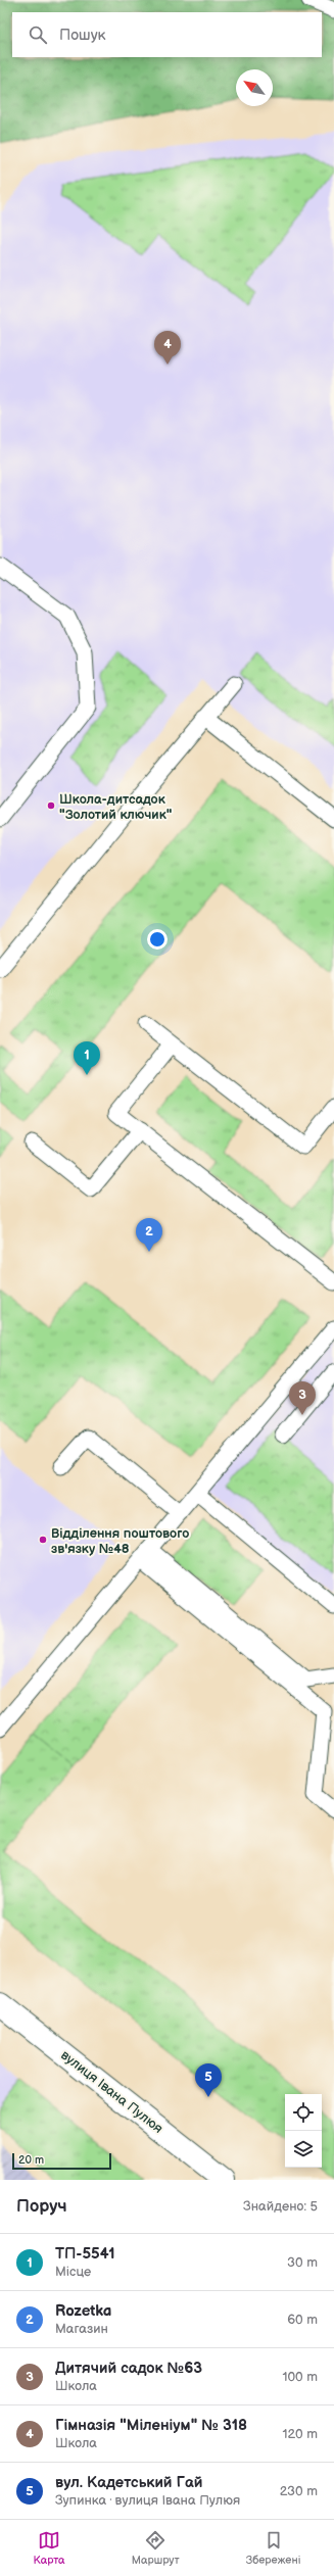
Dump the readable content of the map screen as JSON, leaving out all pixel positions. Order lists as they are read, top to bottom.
{
  "streets": {
    "street": ["вулиця Івана Пулюя"]
  },
  "places": ["Школа-дитсадок \"Золотий ключик\"", "Відділення поштового зв'язку №48"],
  "scale_bar": "20 m",
  "north": "top left",
  "page": {
    "search": "Пошук",
    "pins": [
      "4",
      "1",
      "2",
      "3",
      "5"
    ],
    "scale": "20 m",
    "heading": ["Поруч", "Знайдено: 5"],
    "list": [
      {
        "mark": "1",
        "name": "ТП-5541",
        "note": "Місце",
        "value": "30 m"
      },
      {
        "mark": "2",
        "name": "Rozetka",
        "note": "Магазин",
        "value": "60 m"
      },
      {
        "mark": "3",
        "name": "Дитячий садок №63",
        "note": "Школа",
        "value": "100 m"
      },
      {
        "mark": "4",
        "name": "Гімназія \"Міленіум\" № 318",
        "note": "Школа",
        "value": "120 m"
      },
      {
        "mark": "5",
        "name": "вул. Кадетський Гай",
        "note": "Зупинка · вулиця Івана Пулюя",
        "value": "230 m"
      }
    ],
    "nav": ["Карта", "Маршрут", "Збережені"]
  }
}
